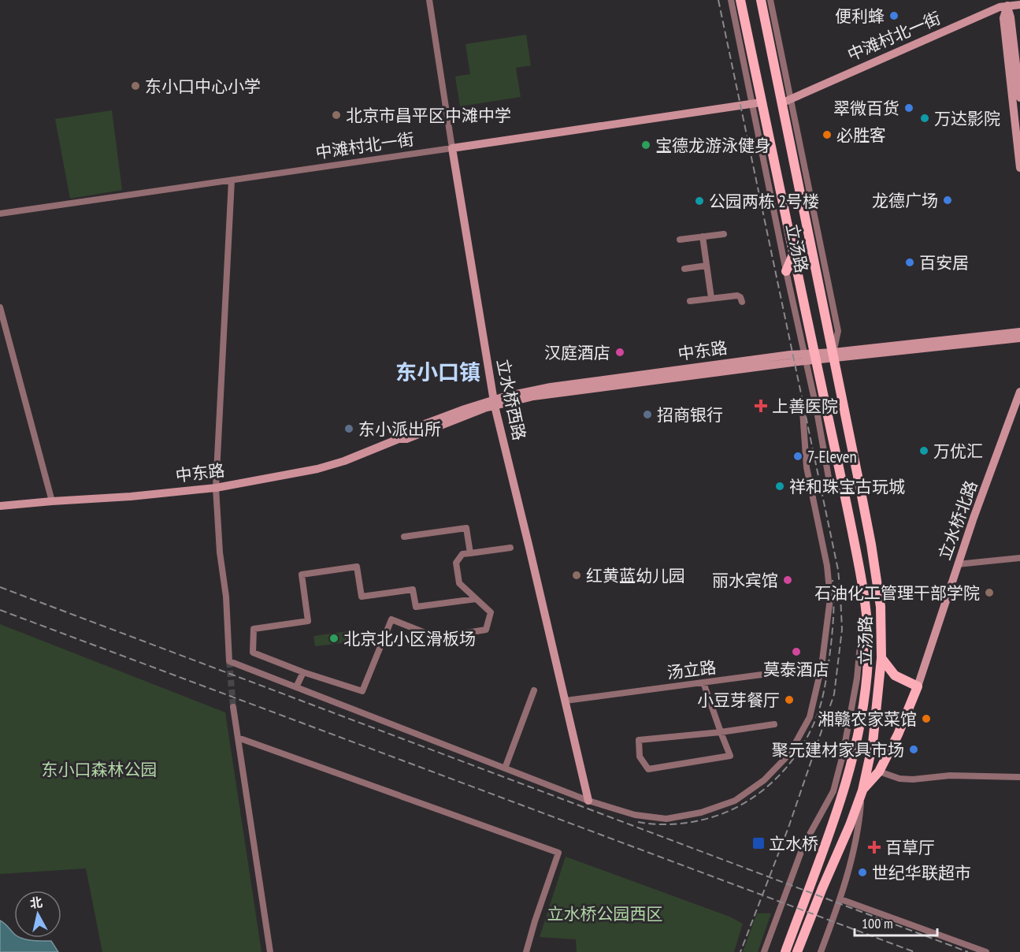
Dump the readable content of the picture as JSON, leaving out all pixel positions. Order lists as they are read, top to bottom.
{
  "streets": {
    "main road": ["立汤路"],
    "street": [
      "中滩村北一街",
      "中东路",
      "立水桥西路",
      "立水桥北路",
      "汤立路"
    ]
  },
  "crossings": [
    ["中滩村北一街", "立汤路"],
    ["中滩村北一街", "立水桥西路"],
    ["立汤路", "中东路"],
    ["中东路", "立水桥西路"],
    ["立水桥西路", "汤立路"]
  ],
  "districts": ["东小口镇"],
  "parks": ["东小口森林公园", "立水桥公园西区"],
  "places": {
    "other": [
      "便利蜂",
      "东小口中心小学",
      "翠微百货",
      "北京市昌平区中滩中学",
      "万达影院",
      "必胜客",
      "宝德龙游泳健身",
      "龙德广场",
      "公园两栋 2号楼",
      "百安居",
      "汉庭酒店",
      "招商银行",
      "东小派出所",
      "万优汇",
      "7-Eleven",
      "祥和珠宝古玩城",
      "红黄蓝幼儿园",
      "丽水宾馆",
      "石油化工管理干部学院",
      "北京北小区滑板场",
      "莫泰酒店",
      "小豆芽餐厅",
      "湘赣农家菜馆",
      "聚元建材家具市场",
      "世纪华联超市"
    ],
    "health": ["上善医院", "百草厅"],
    "transit": ["立水桥"]
  },
  "scale_bar": "100 m",
  "north": "top"
}
